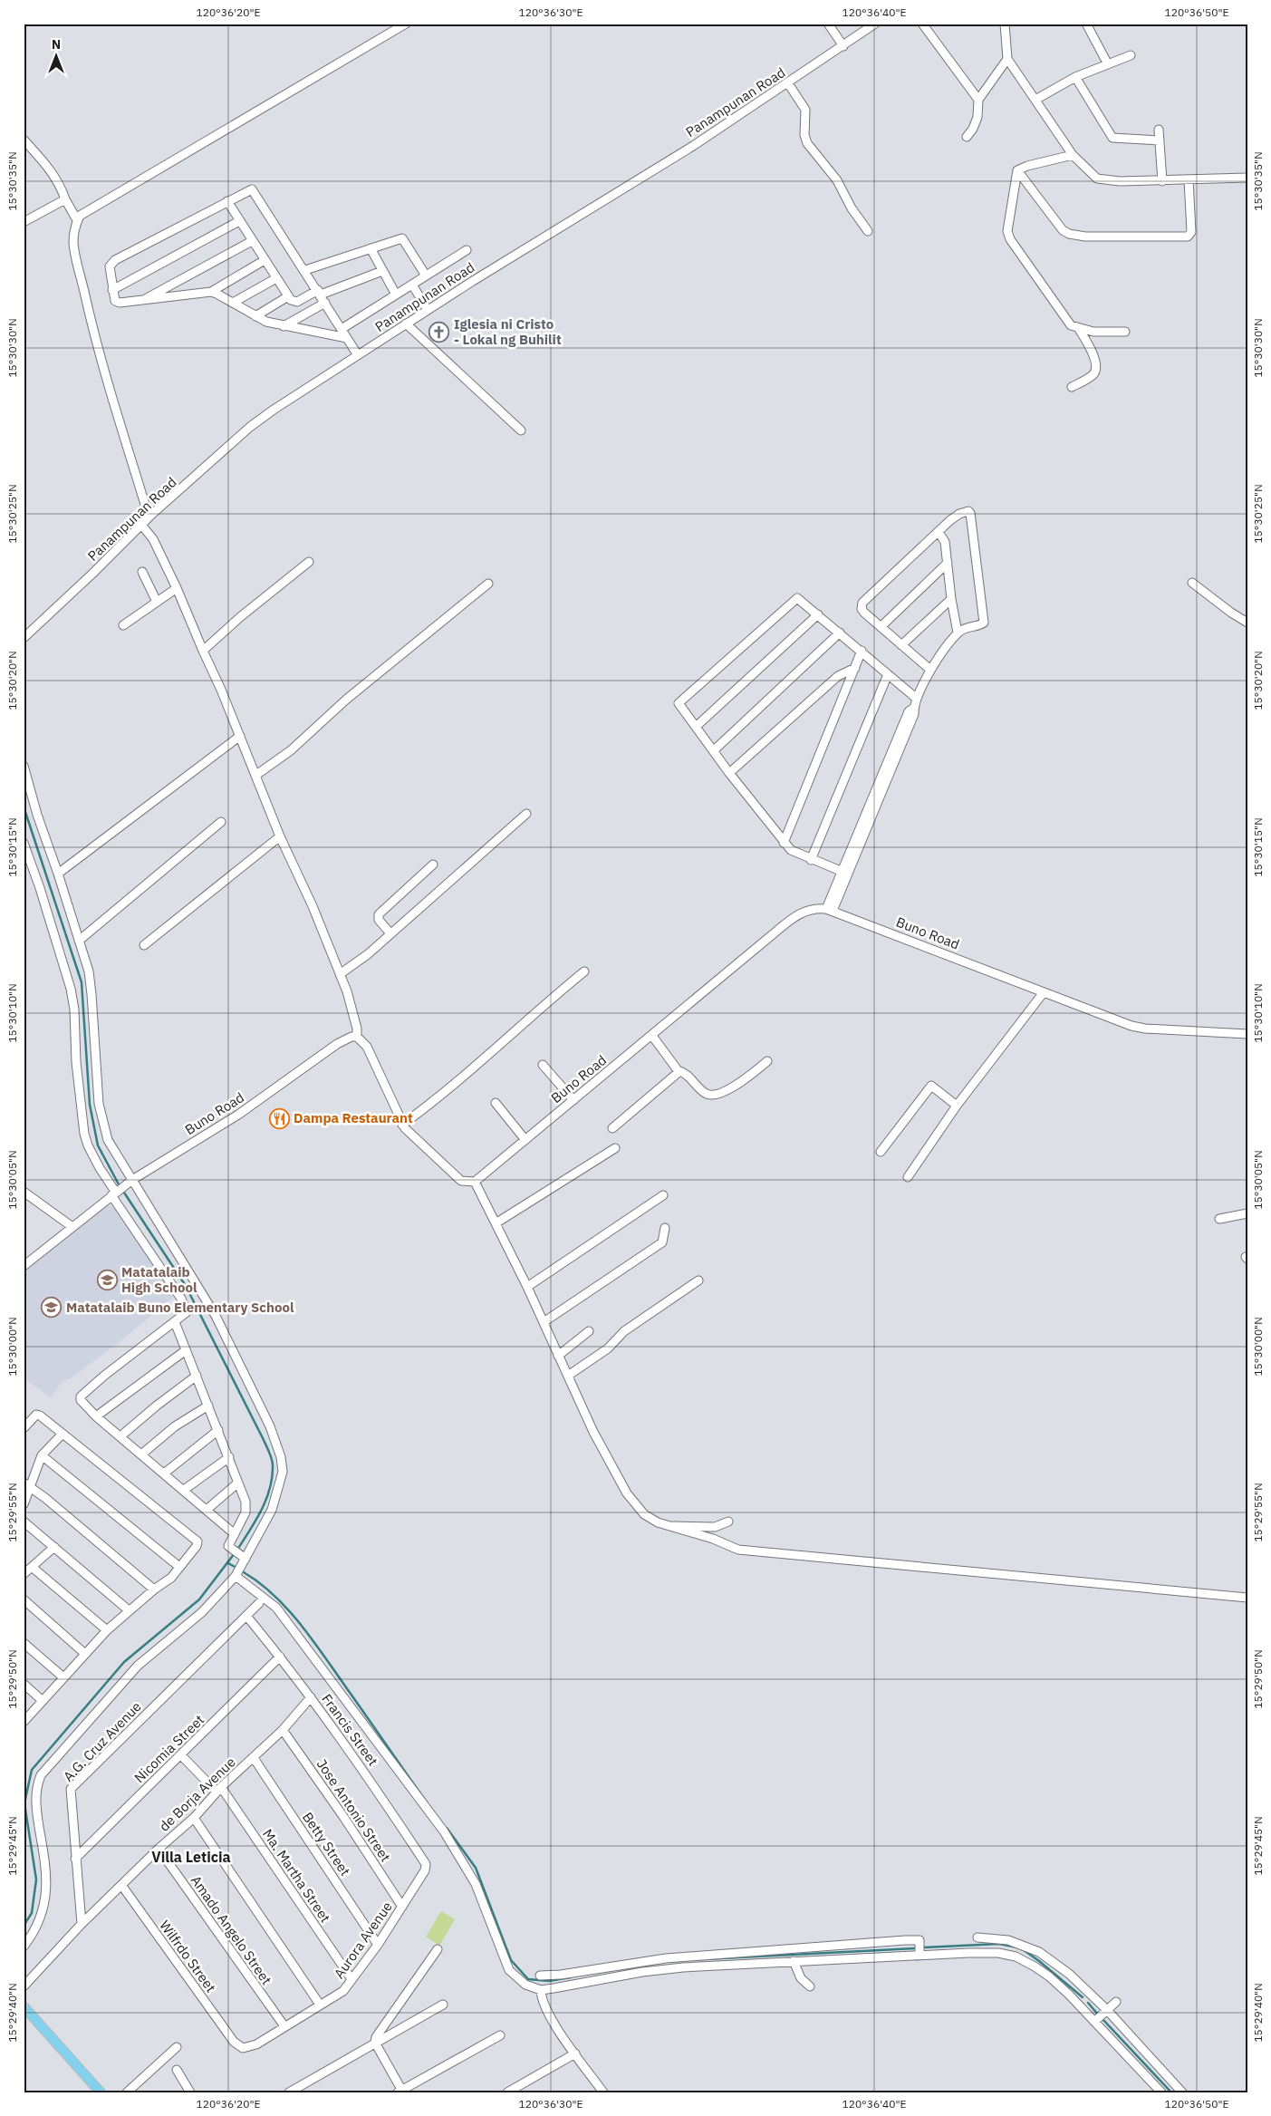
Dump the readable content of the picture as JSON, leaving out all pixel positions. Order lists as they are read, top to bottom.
{
  "streets": {
    "street": [
      "Panampunan Road",
      "Buno Road",
      "Francis Street",
      "A.G. Cruz Avenue",
      "Nicomia Street",
      "de Borja Avenue",
      "Jose Antonio Street",
      "Betty Street",
      "Ma. Martha Street",
      "Amado Angelo Street",
      "Aurora Avenue",
      "Wilfrdo Street"
    ]
  },
  "crossings": [
    ["Francis Street", "A.G. Cruz Avenue"],
    ["Francis Street", "Nicomia Street"],
    ["Francis Street", "de Borja Avenue"],
    ["Francis Street", "Aurora Avenue"],
    ["A.G. Cruz Avenue", "Nicomia Street"],
    ["A.G. Cruz Avenue", "de Borja Avenue"],
    ["Nicomia Street", "Ma. Martha Street"],
    ["de Borja Avenue", "Jose Antonio Street"],
    ["de Borja Avenue", "Betty Street"],
    ["de Borja Avenue", "Ma. Martha Street"],
    ["de Borja Avenue", "Amado Angelo Street"],
    ["de Borja Avenue", "Wilfrdo Street"],
    ["Jose Antonio Street", "Aurora Avenue"],
    ["Betty Street", "Aurora Avenue"],
    ["Ma. Martha Street", "Aurora Avenue"],
    ["Amado Angelo Street", "Aurora Avenue"],
    ["Aurora Avenue", "Wilfrdo Street"]
  ],
  "districts": ["Villa Leticia"],
  "places": {
    "church": ["Iglesia ni Cristo - Lokal ng Buhilit"],
    "restaurant": ["Dampa Restaurant"],
    "school or university": ["Matatalaib High School", "Matatalaib Buno Elementary School"]
  },
  "north": "top",
  "coordinates": [
    "120°36'20\"E",
    "120°36'30\"E",
    "120°36'40\"E",
    "120°36'50\"E",
    "15°30'35\"N",
    "15°30'30\"N",
    "15°30'25\"N",
    "15°30'20\"N",
    "15°30'15\"N",
    "15°30'10\"N",
    "15°30'05\"N",
    "15°30'00\"N",
    "15°29'55\"N",
    "15°29'50\"N",
    "15°29'45\"N",
    "15°29'40\"N"
  ]
}
